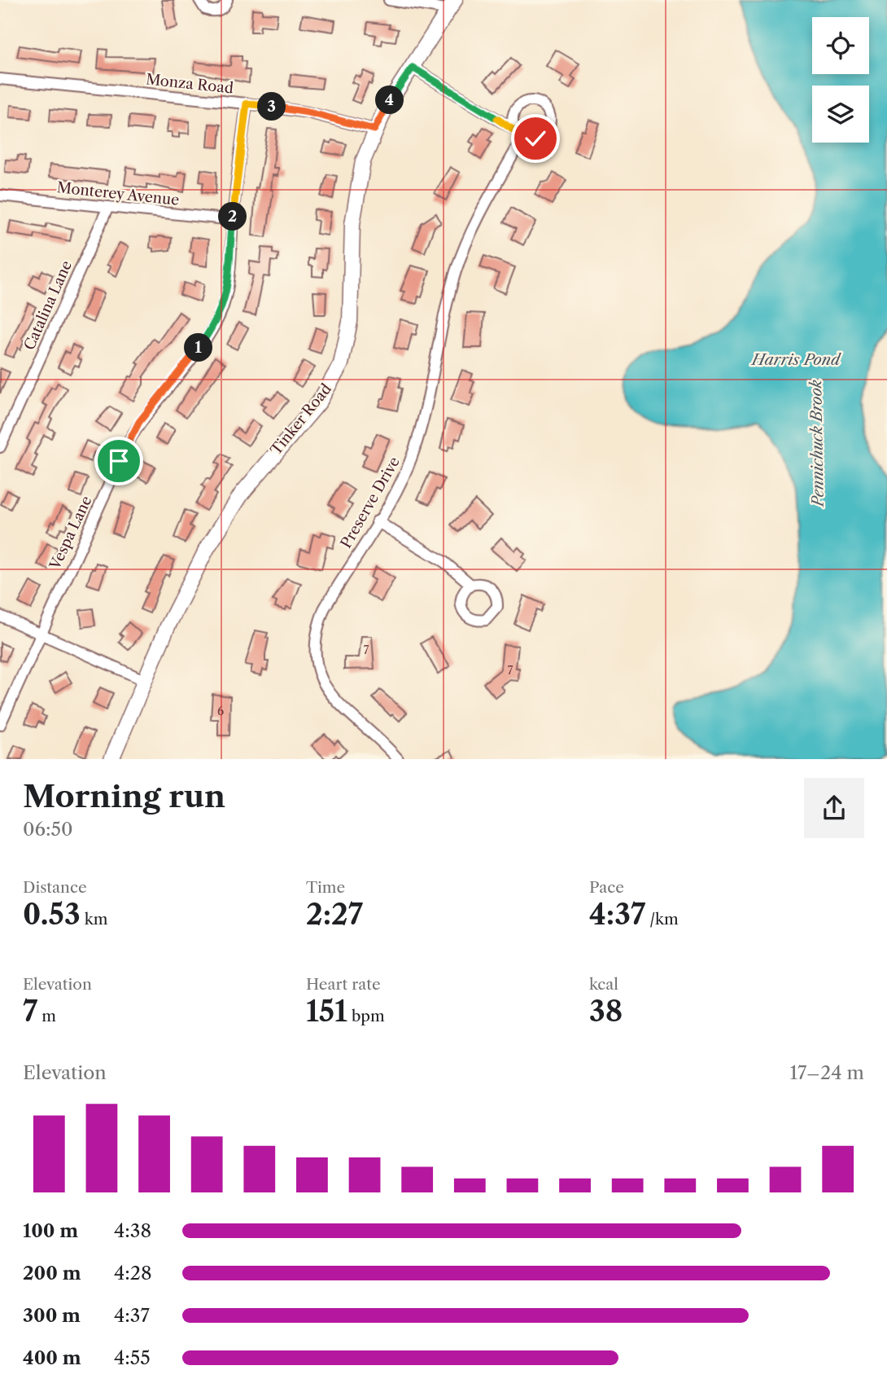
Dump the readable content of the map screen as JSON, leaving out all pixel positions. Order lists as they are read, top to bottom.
{
  "streets": {
    "street": [
      "Monza Road",
      "Monterey Avenue",
      "Catalina Lane",
      "Tinker Road",
      "Preserve Drive",
      "Vespa Lane"
    ]
  },
  "crossings": [
    ["Monza Road", "Tinker Road"],
    ["Monza Road", "Vespa Lane"],
    ["Monterey Avenue", "Catalina Lane"],
    ["Monterey Avenue", "Vespa Lane"]
  ],
  "water": ["Harris Pond", "Pennichuck Brook"],
  "house_numbers": ["7", "7", "6"],
  "page": {
    "pins": [
      "4",
      "3",
      "2",
      "1"
    ],
    "heading": ["Morning run", "06:50"],
    "stats": [
      ["Distance", "0.53 km"],
      ["Time", "2:27"],
      ["Pace", "4:37 /km"],
      ["Elevation", "7 m"],
      ["Heart rate", "151 bpm"],
      ["kcal", "38"]
    ],
    "chart": ["Elevation", "17–24 m"],
    "list": [
      {
        "name": "100 m",
        "note": "4:38"
      },
      {
        "name": "200 m",
        "note": "4:28"
      },
      {
        "name": "300 m",
        "note": "4:37"
      },
      {
        "name": "400 m",
        "note": "4:55"
      }
    ]
  }
}
